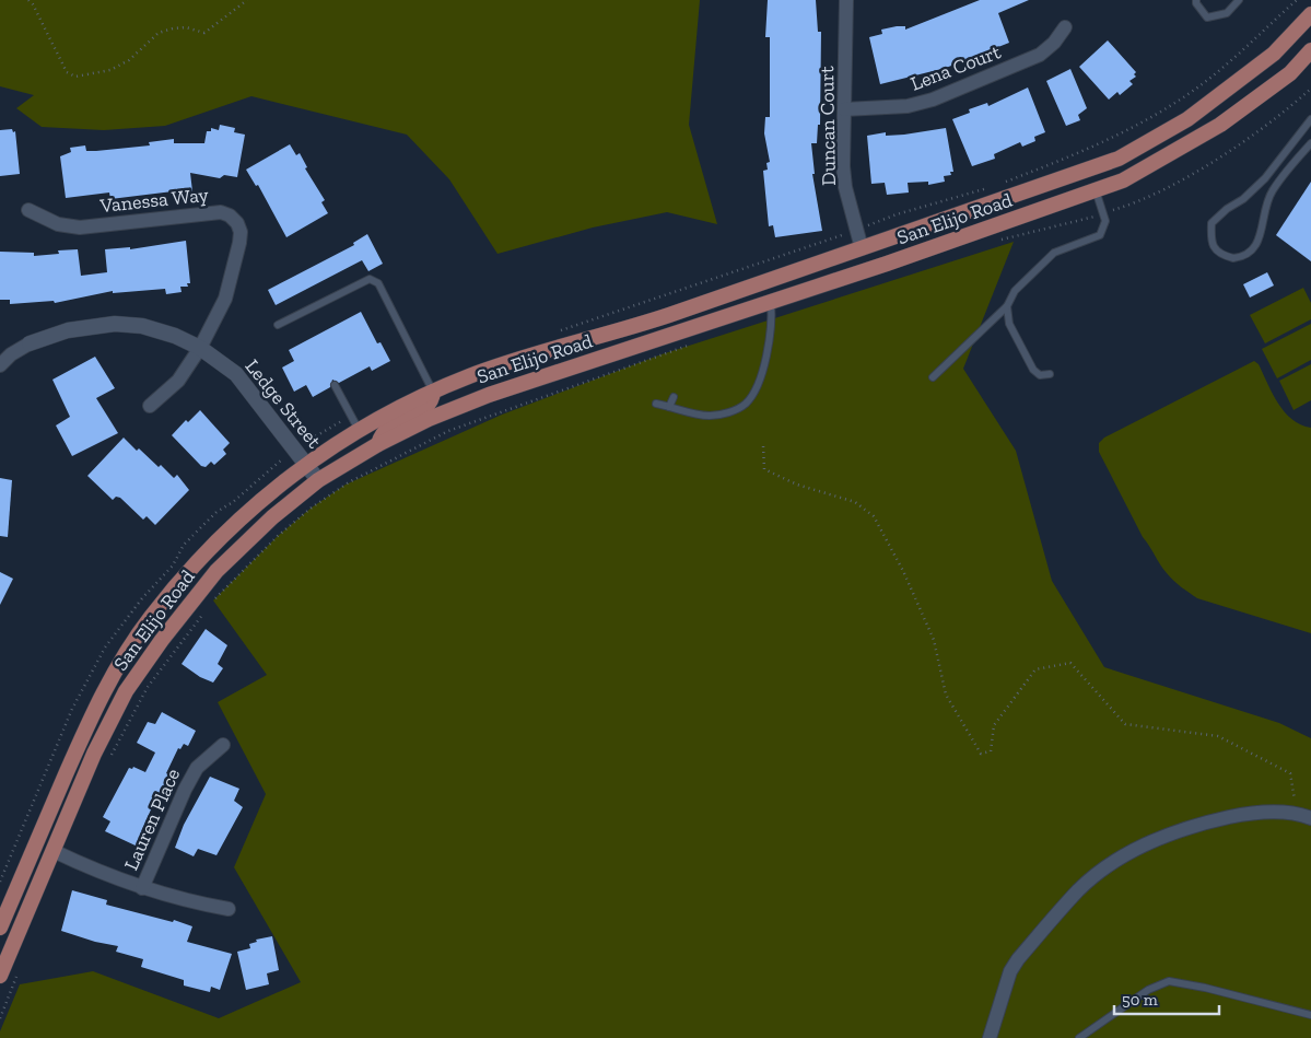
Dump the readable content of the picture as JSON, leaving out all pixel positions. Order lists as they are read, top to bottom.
{
  "streets": {
    "main road": ["San Elijo Road"],
    "street": [
      "Lena Court",
      "Duncan Court",
      "Vanessa Way",
      "Ledge Street",
      "Lauren Place"
    ]
  },
  "crossings": [
    ["Lena Court", "Duncan Court"],
    ["Duncan Court", "San Elijo Road"],
    ["Vanessa Way", "Ledge Street"],
    ["San Elijo Road", "Ledge Street"],
    ["San Elijo Road", "Lauren Place"]
  ],
  "scale_bar": "50 m"
}
